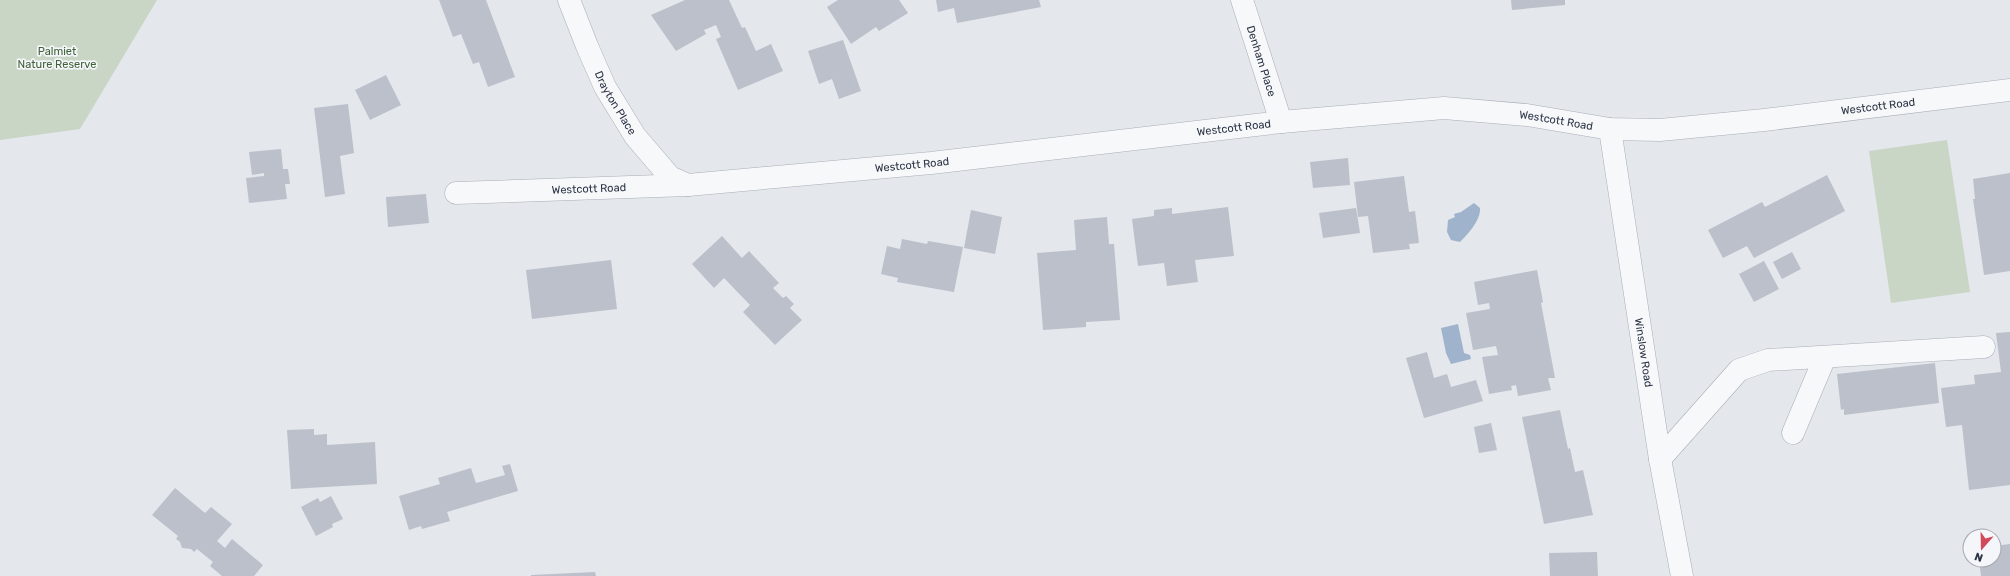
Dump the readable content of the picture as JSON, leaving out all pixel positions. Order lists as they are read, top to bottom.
{
  "streets": {
    "street": [
      "Denham Place",
      "Drayton Place",
      "Westcott Road",
      "Winslow Road"
    ]
  },
  "crossings": [
    ["Denham Place", "Westcott Road"],
    ["Drayton Place", "Westcott Road"],
    ["Westcott Road", "Winslow Road"]
  ],
  "parks": ["Palmiet Nature Reserve"],
  "north": "bottom"
}
